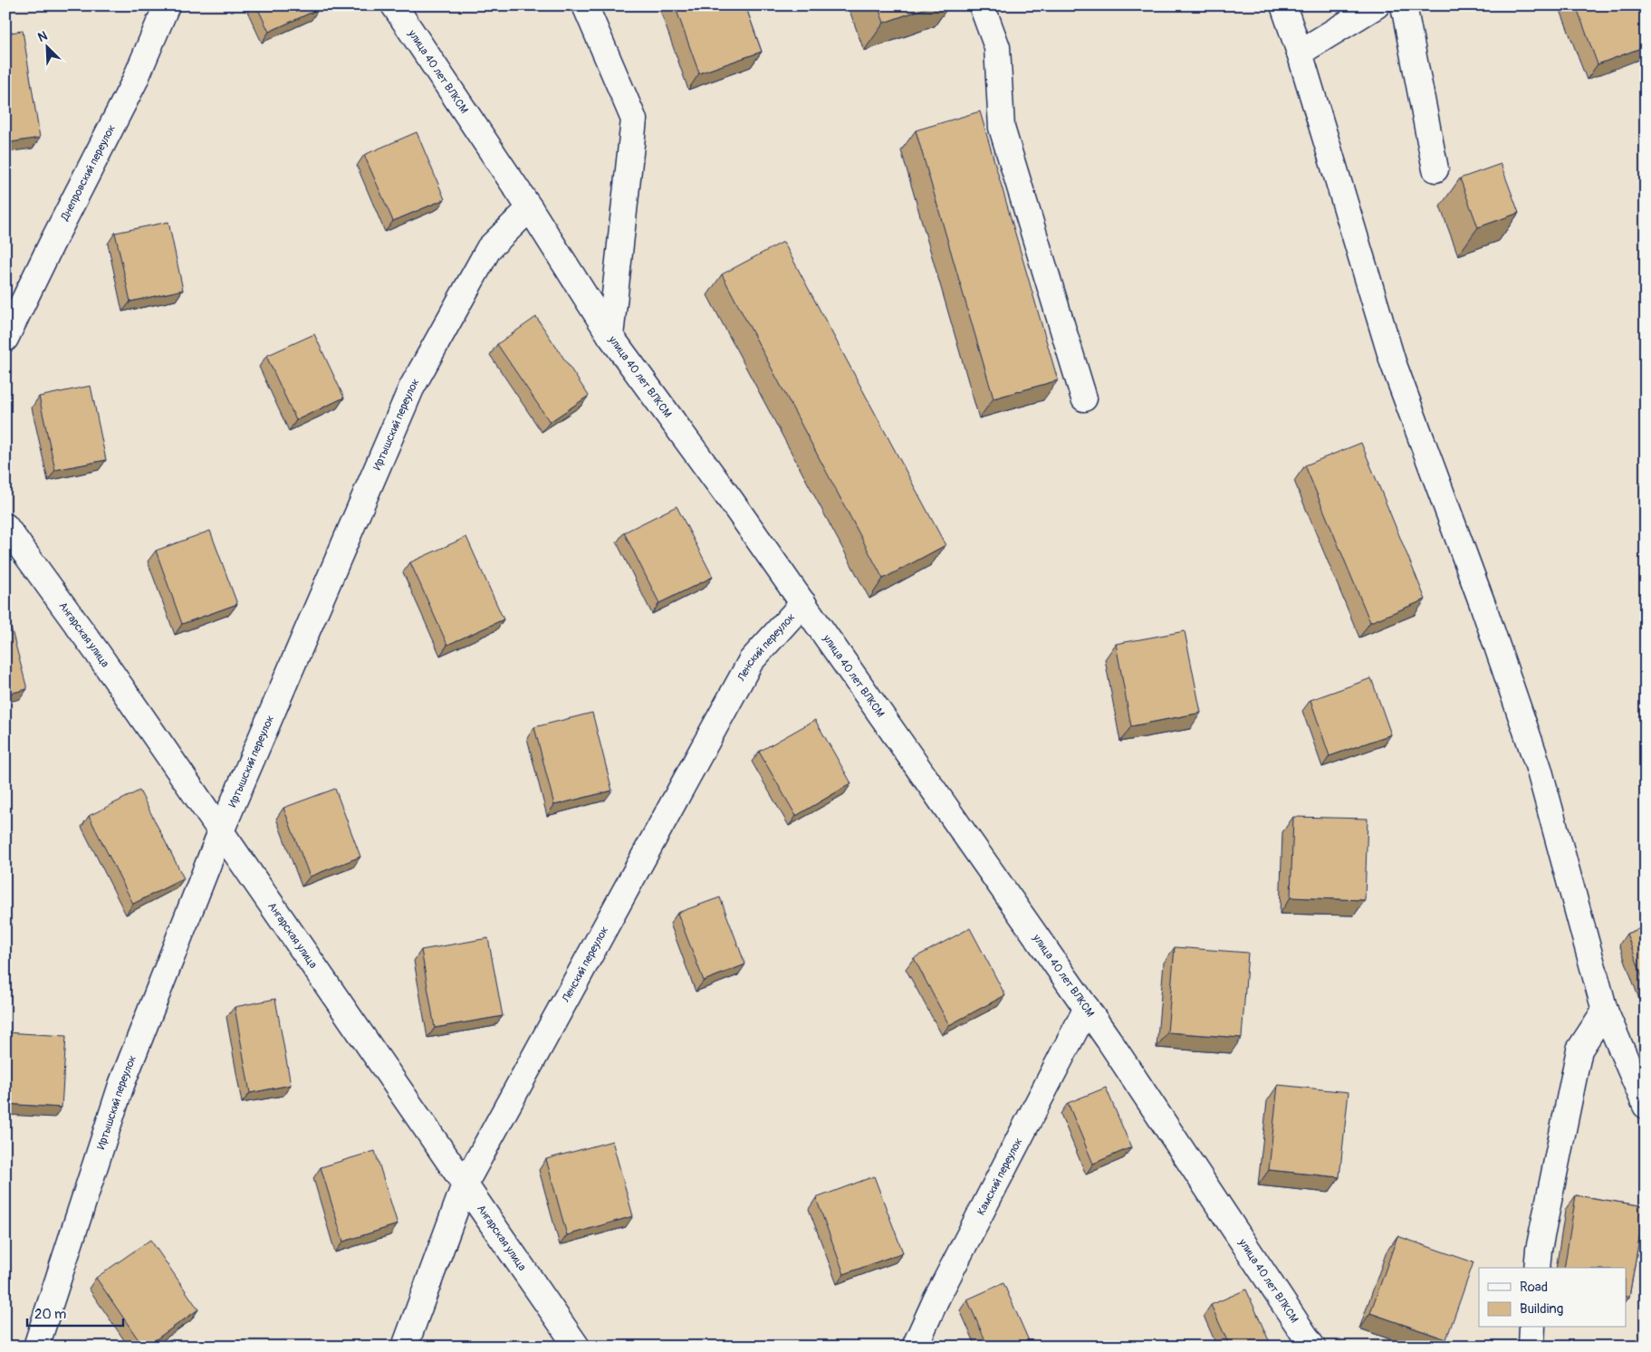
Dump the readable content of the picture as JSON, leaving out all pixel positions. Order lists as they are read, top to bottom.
{
  "streets": {
    "street": [
      "улица 40 лет ВЛКСМ",
      "Днепровский переулок",
      "Иртышский переулок",
      "Ангарская улица",
      "Ленский переулок",
      "Камский переулок"
    ]
  },
  "crossings": [
    ["улица 40 лет ВЛКСМ", "Иртышский переулок"],
    ["улица 40 лет ВЛКСМ", "Ленский переулок"],
    ["улица 40 лет ВЛКСМ", "Камский переулок"],
    ["Иртышский переулок", "Ангарская улица"],
    ["Ангарская улица", "Ленский переулок"]
  ],
  "legend": ["Road", "Building"],
  "scale_bar": "20 m",
  "north": "top left"
}
